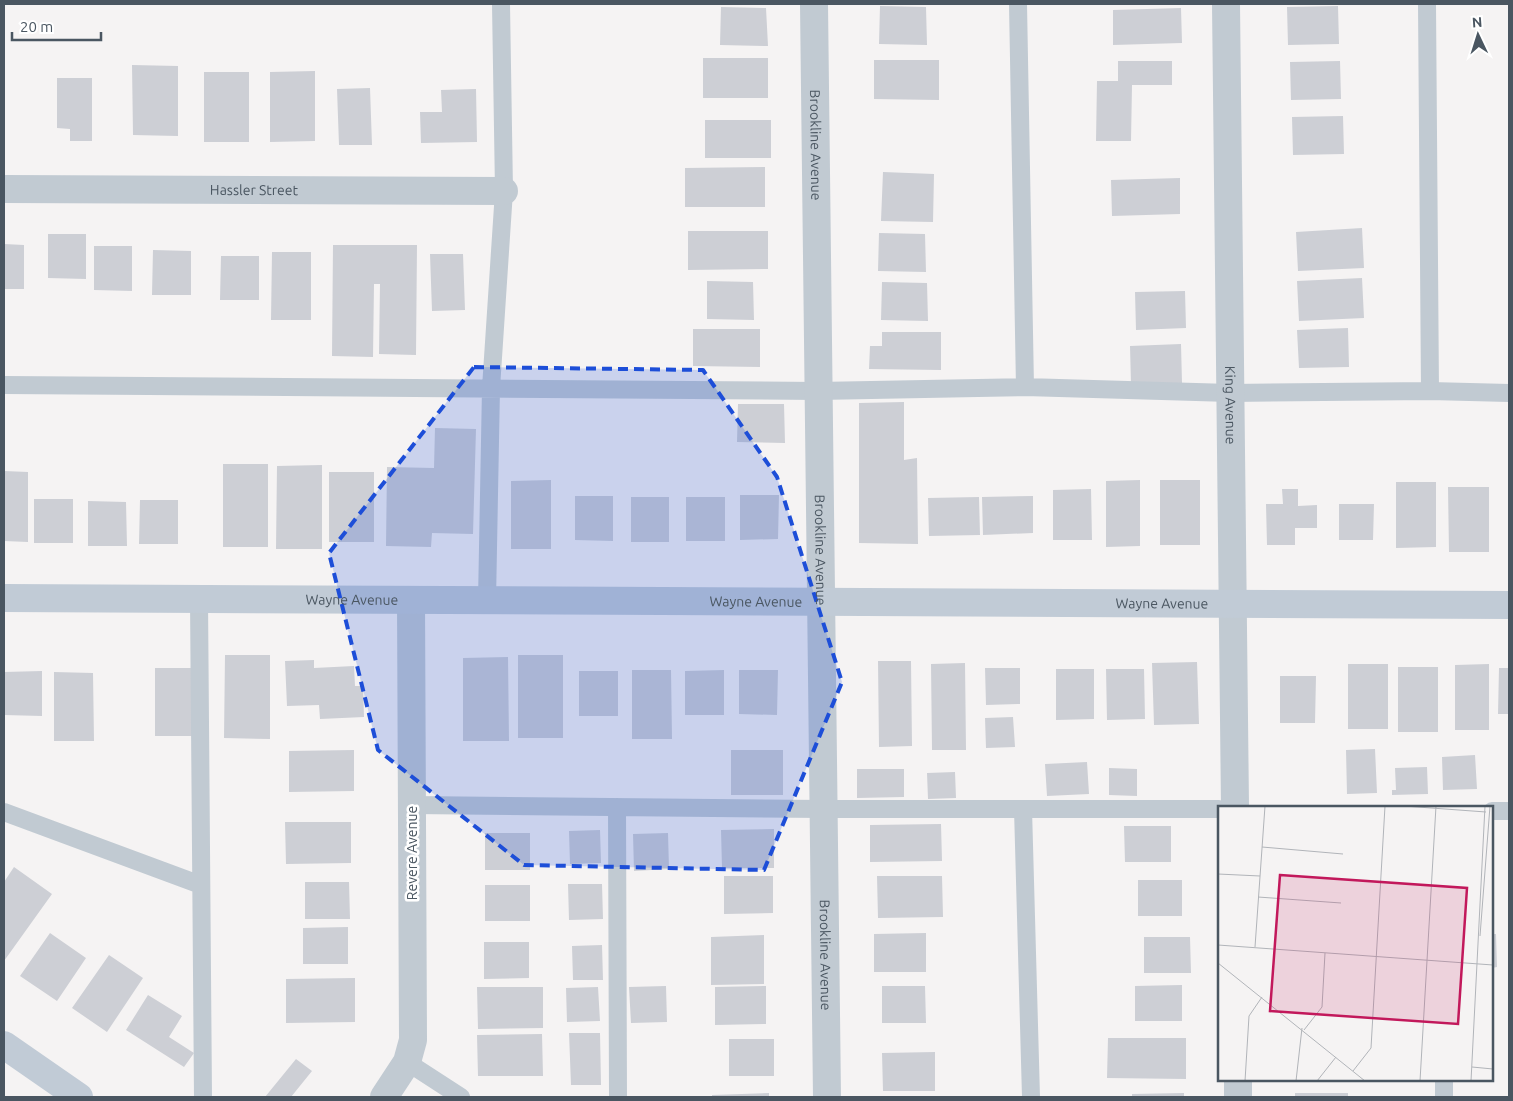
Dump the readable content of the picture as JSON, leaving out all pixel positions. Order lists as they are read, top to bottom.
{
  "streets": {
    "main road": ["Wayne Avenue"],
    "street": [
      "Brookline Avenue",
      "Hassler Street",
      "King Avenue",
      "Revere Avenue"
    ]
  },
  "crossings": [
    ["Brookline Avenue", "Wayne Avenue"],
    ["King Avenue", "Wayne Avenue"],
    ["Wayne Avenue", "Revere Avenue"]
  ],
  "scale_bar": "20 m",
  "north": "top"
}
